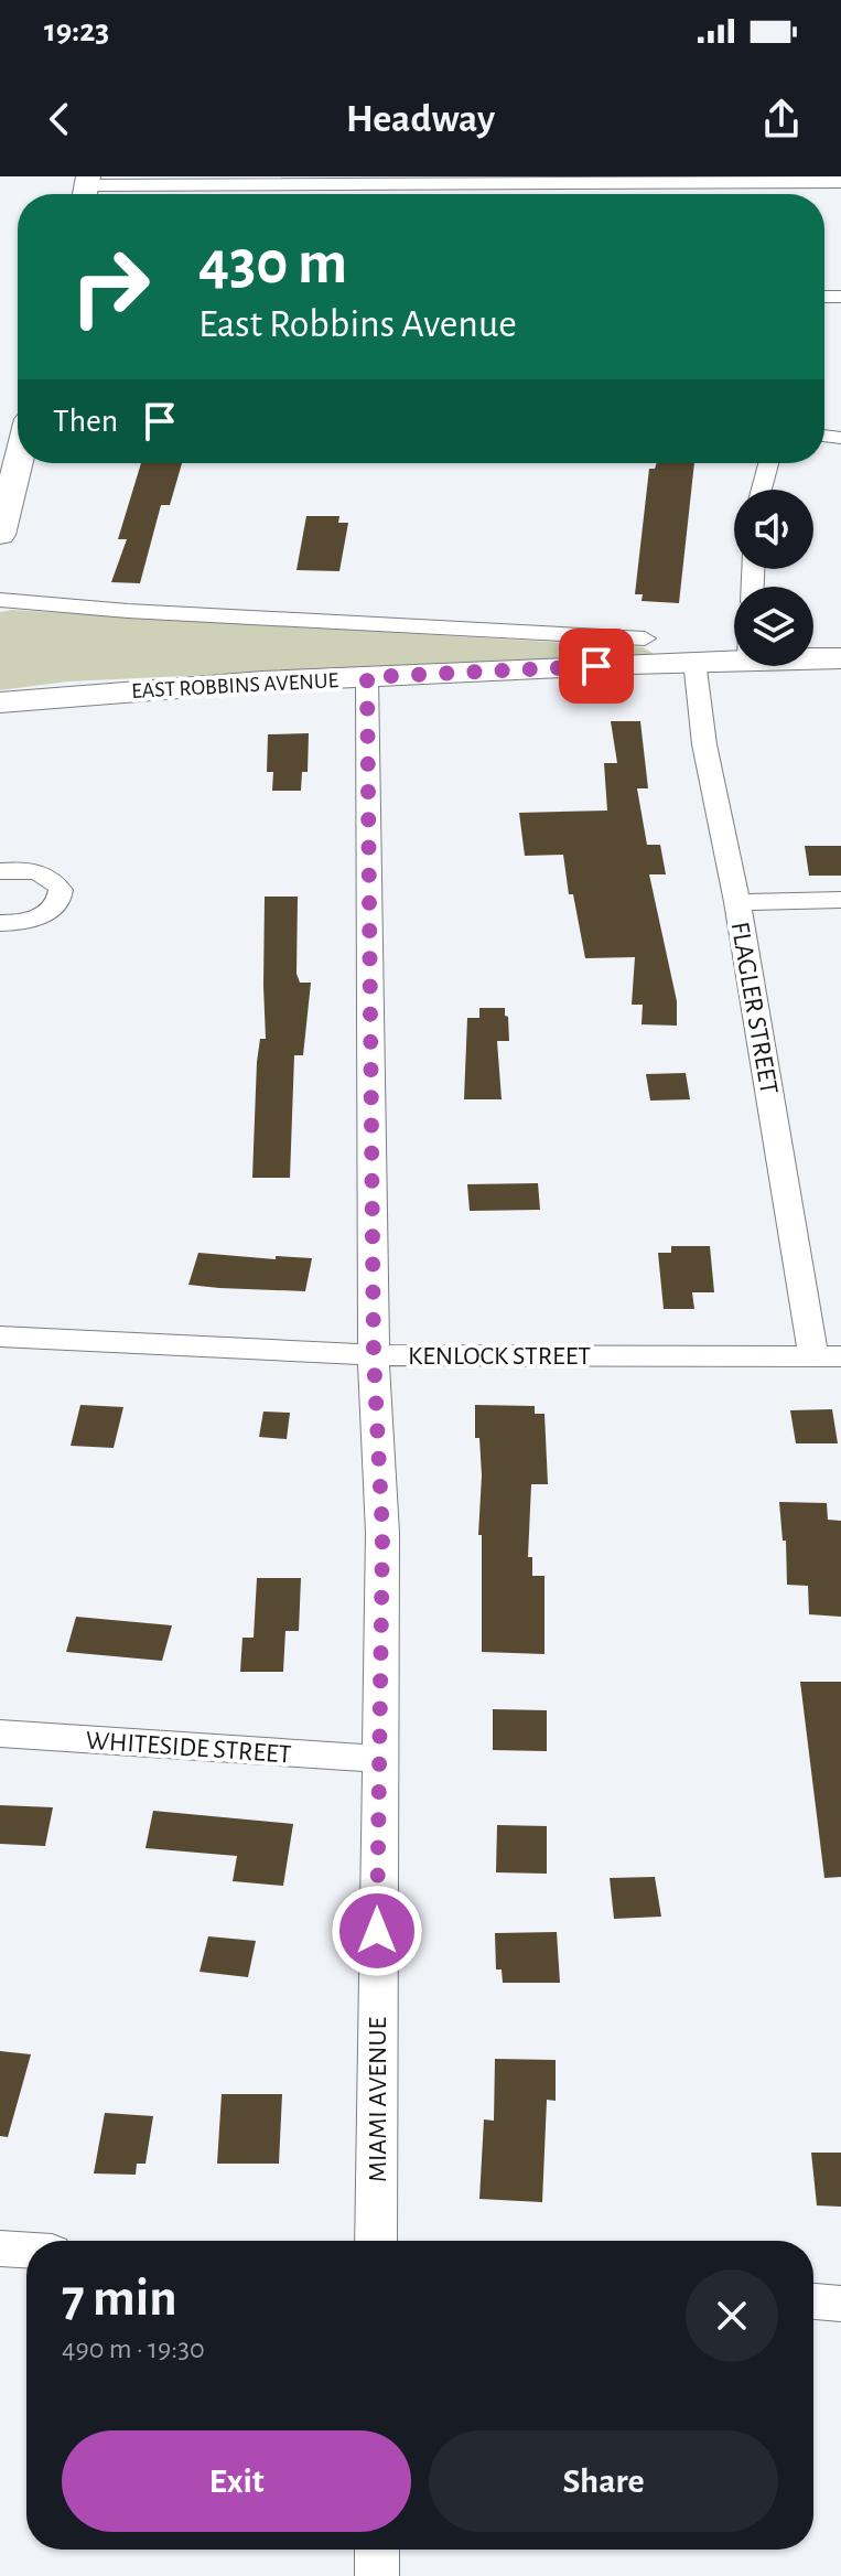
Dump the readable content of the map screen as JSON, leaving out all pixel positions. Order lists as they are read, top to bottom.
{
  "streets": {
    "main road": ["EAST ROBBINS AVENUE"],
    "street": [
      "FLAGLER STREET",
      "KENLOCK STREET",
      "WHITESIDE STREET",
      "MIAMI AVENUE"
    ]
  },
  "crossings": [
    ["EAST ROBBINS AVENUE", "FLAGLER STREET"],
    ["EAST ROBBINS AVENUE", "MIAMI AVENUE"],
    ["FLAGLER STREET", "KENLOCK STREET"],
    ["KENLOCK STREET", "MIAMI AVENUE"],
    ["WHITESIDE STREET", "MIAMI AVENUE"]
  ],
  "page": {
    "status": "19:23",
    "header": "Headway",
    "turn": ["430 m", "East Robbins Avenue"],
    "then": "Then",
    "heading": ["7 min", "490 m · 19:30"],
    "buttons": ["Exit", "Share"]
  }
}
